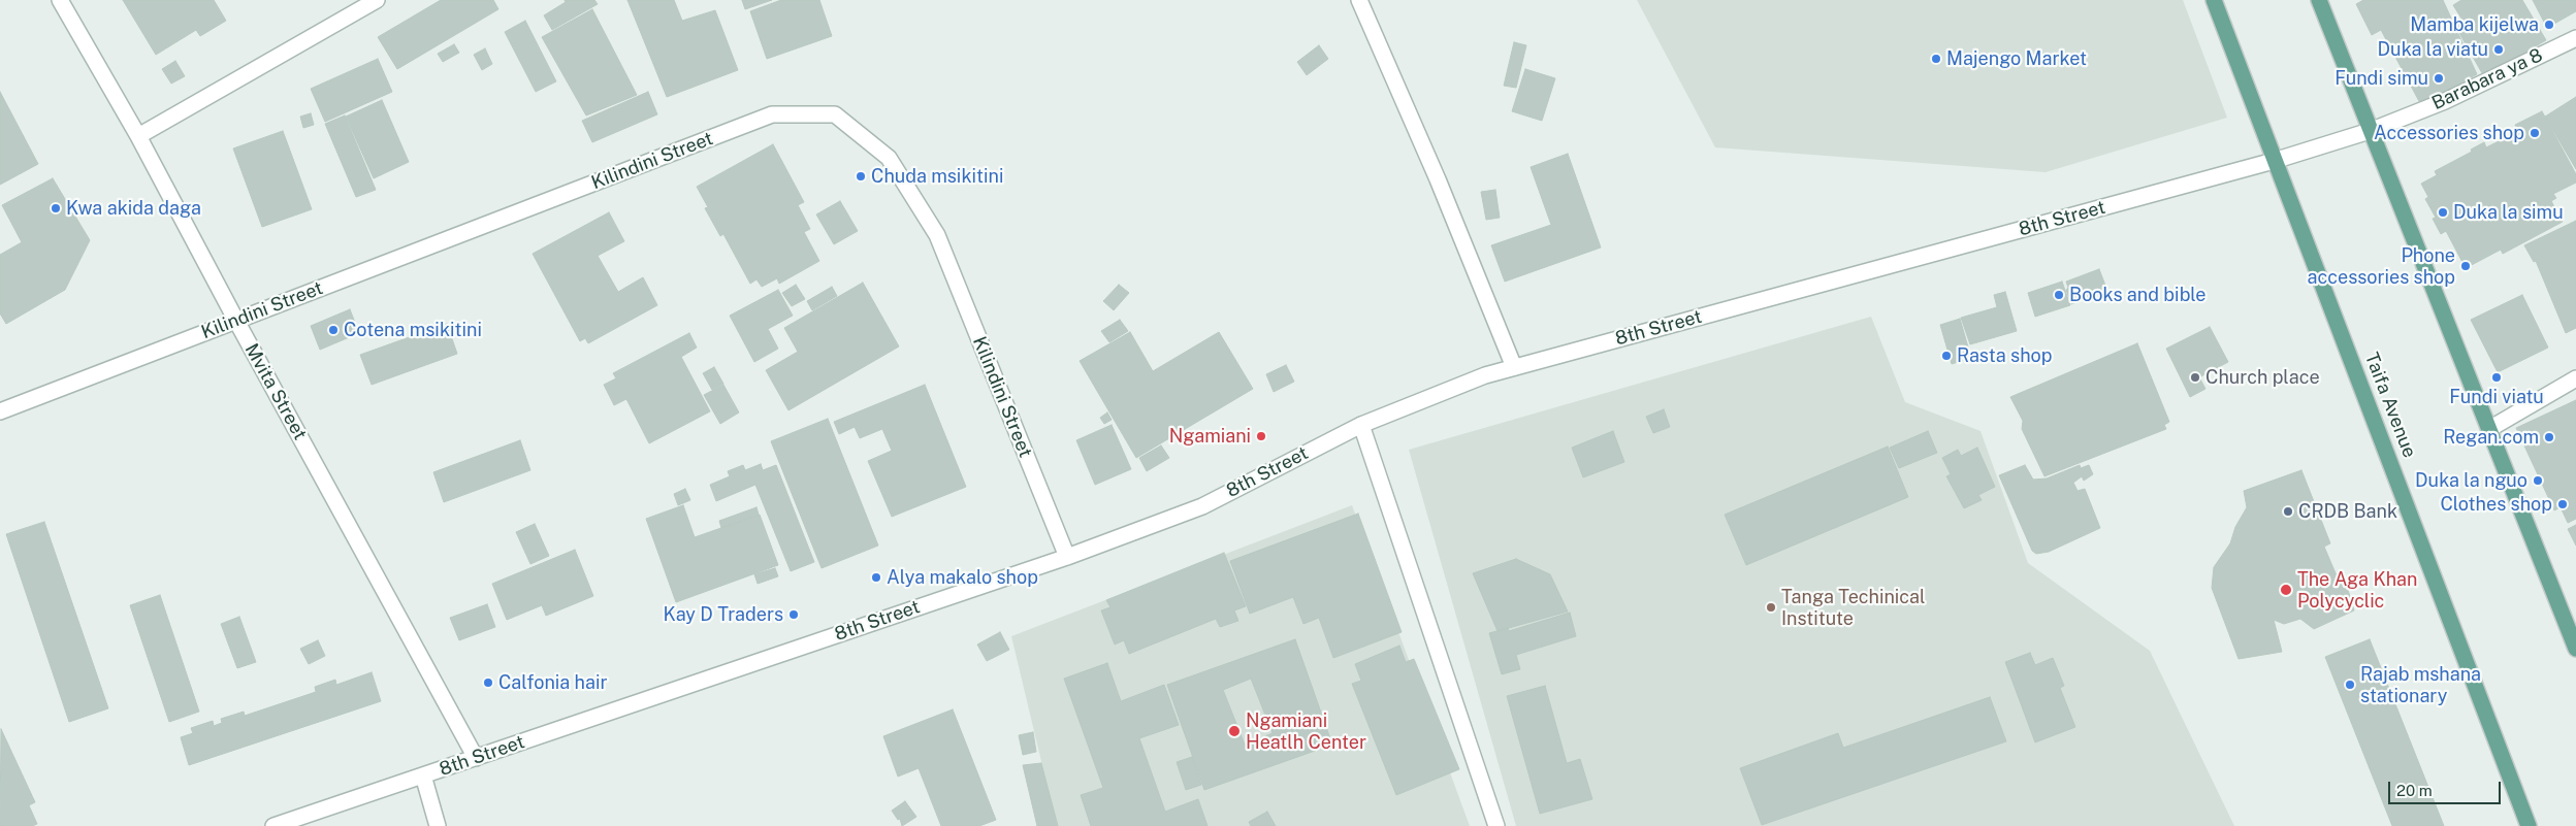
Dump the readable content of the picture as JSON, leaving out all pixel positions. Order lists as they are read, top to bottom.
{
  "streets": {
    "main road": ["Taifa Avenue"],
    "street": [
      "Barabara ya 8",
      "Kilindini Street",
      "8th Street",
      "Mvita Street"
    ]
  },
  "crossings": [
    ["Barabara ya 8", "8th Street"],
    ["Barabara ya 8", "Taifa Avenue"],
    ["Kilindini Street", "8th Street"],
    ["Kilindini Street", "Mvita Street"],
    ["8th Street", "Mvita Street"],
    ["8th Street", "Taifa Avenue"]
  ],
  "places": [
    "Mamba kijelwa",
    "Duka la viatu",
    "Majengo Market",
    "Fundi simu",
    "Accessories shop",
    "Chuda msikitini",
    "Kwa akida daga",
    "Duka la simu",
    "Phone accessories shop",
    "Books and bible",
    "Cotena msikitini",
    "Rasta shop",
    "Church place",
    "Fundi viatu",
    "Ngamiani",
    "Regan.com",
    "Duka la nguo",
    "Clothes shop",
    "CRDB Bank",
    "Alya makalo shop",
    "The Aga Khan Polycyclic",
    "Tanga Techinical Institute",
    "Kay D Traders",
    "Calfonia hair",
    "Rajab mshana stationary",
    "Ngamiani Heatlh Center"
  ],
  "scale_bar": "20 m"
}
